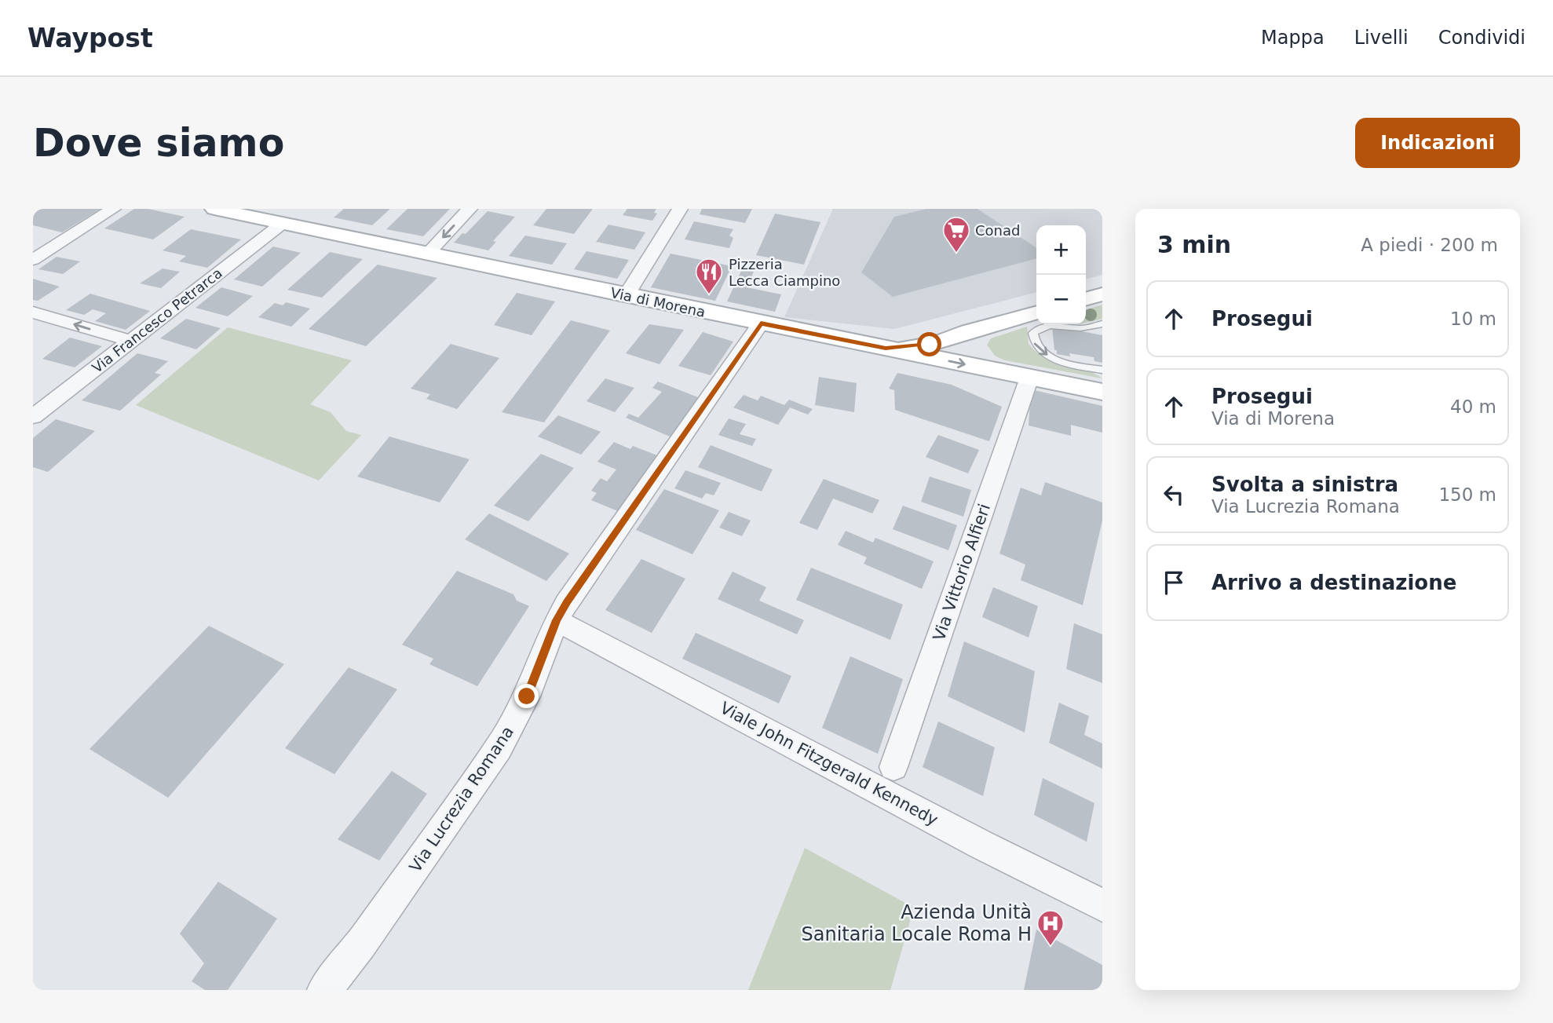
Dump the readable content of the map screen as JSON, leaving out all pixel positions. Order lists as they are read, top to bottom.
{
  "streets": {
    "street": [
      "Via di Morena",
      "Via Francesco Petrarca",
      "Via Vittorio Alfieri",
      "Viale John Fitzgerald Kennedy",
      "Via Lucrezia Romana"
    ]
  },
  "crossings": [
    ["Via di Morena", "Via Francesco Petrarca"],
    ["Via di Morena", "Via Vittorio Alfieri"],
    ["Via di Morena", "Via Lucrezia Romana"],
    ["Viale John Fitzgerald Kennedy", "Via Lucrezia Romana"]
  ],
  "places": {
    "supermarket": ["Conad"],
    "restaurant": ["Pizzeria Lecca Ciampino"],
    "hospital": ["Azienda Unità Sanitaria Locale Roma H"]
  },
  "page": {
    "header": "Waypost",
    "nav": ["Mappa", "Livelli", "Condividi"],
    "buttons": "Indicazioni",
    "title": "Dove siamo",
    "heading": ["3 min", "A piedi · 200 m"],
    "map_buttons": ["+", "−"],
    "list": [
      ["Prosegui", "10 m"],
      ["Prosegui", "Via di Morena", "40 m"],
      ["Svolta a sinistra", "Via Lucrezia Romana", "150 m"],
      "Arrivo a destinazione"
    ]
  }
}
